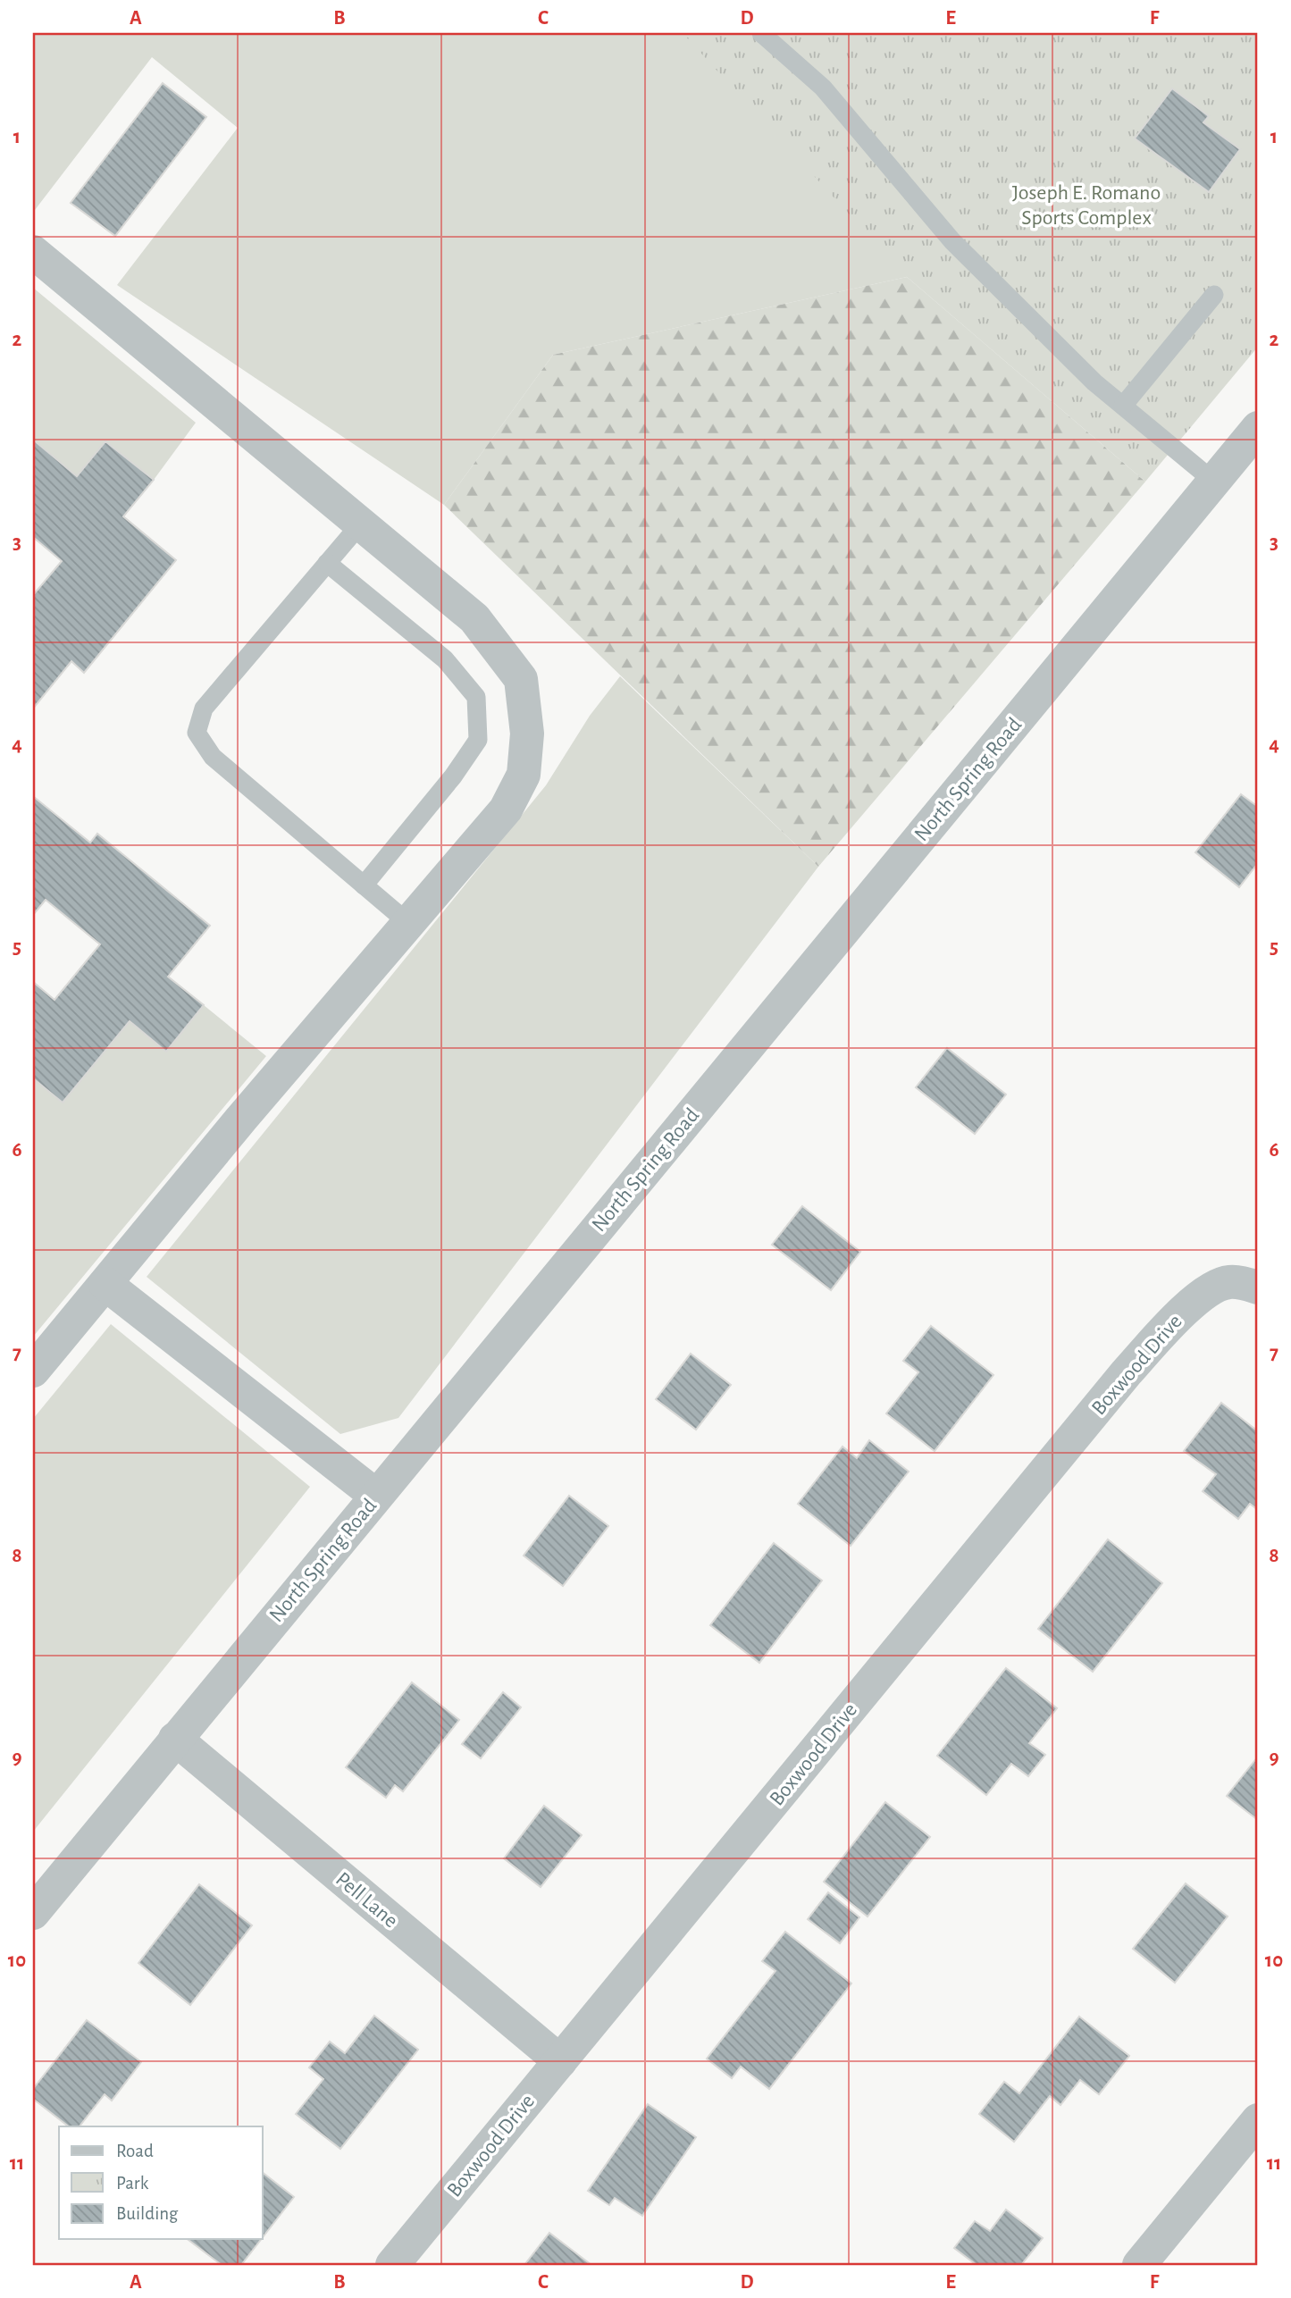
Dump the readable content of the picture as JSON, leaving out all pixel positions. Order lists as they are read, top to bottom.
{
  "streets": {
    "street": ["North Spring Road", "Boxwood Drive", "Pell Lane"]
  },
  "crossings": [
    ["North Spring Road", "Pell Lane"],
    ["Boxwood Drive", "Pell Lane"]
  ],
  "parks": ["Joseph E. Romano Sports Complex"],
  "legend": ["Road", "Park", "Building"],
  "grid": {
    "columns": [
      "A",
      "B",
      "C",
      "D",
      "E",
      "F"
    ],
    "rows": [
      "1",
      "2",
      "3",
      "4",
      "5",
      "6",
      "7",
      "8",
      "9",
      "10",
      "11"
    ]
  }
}
